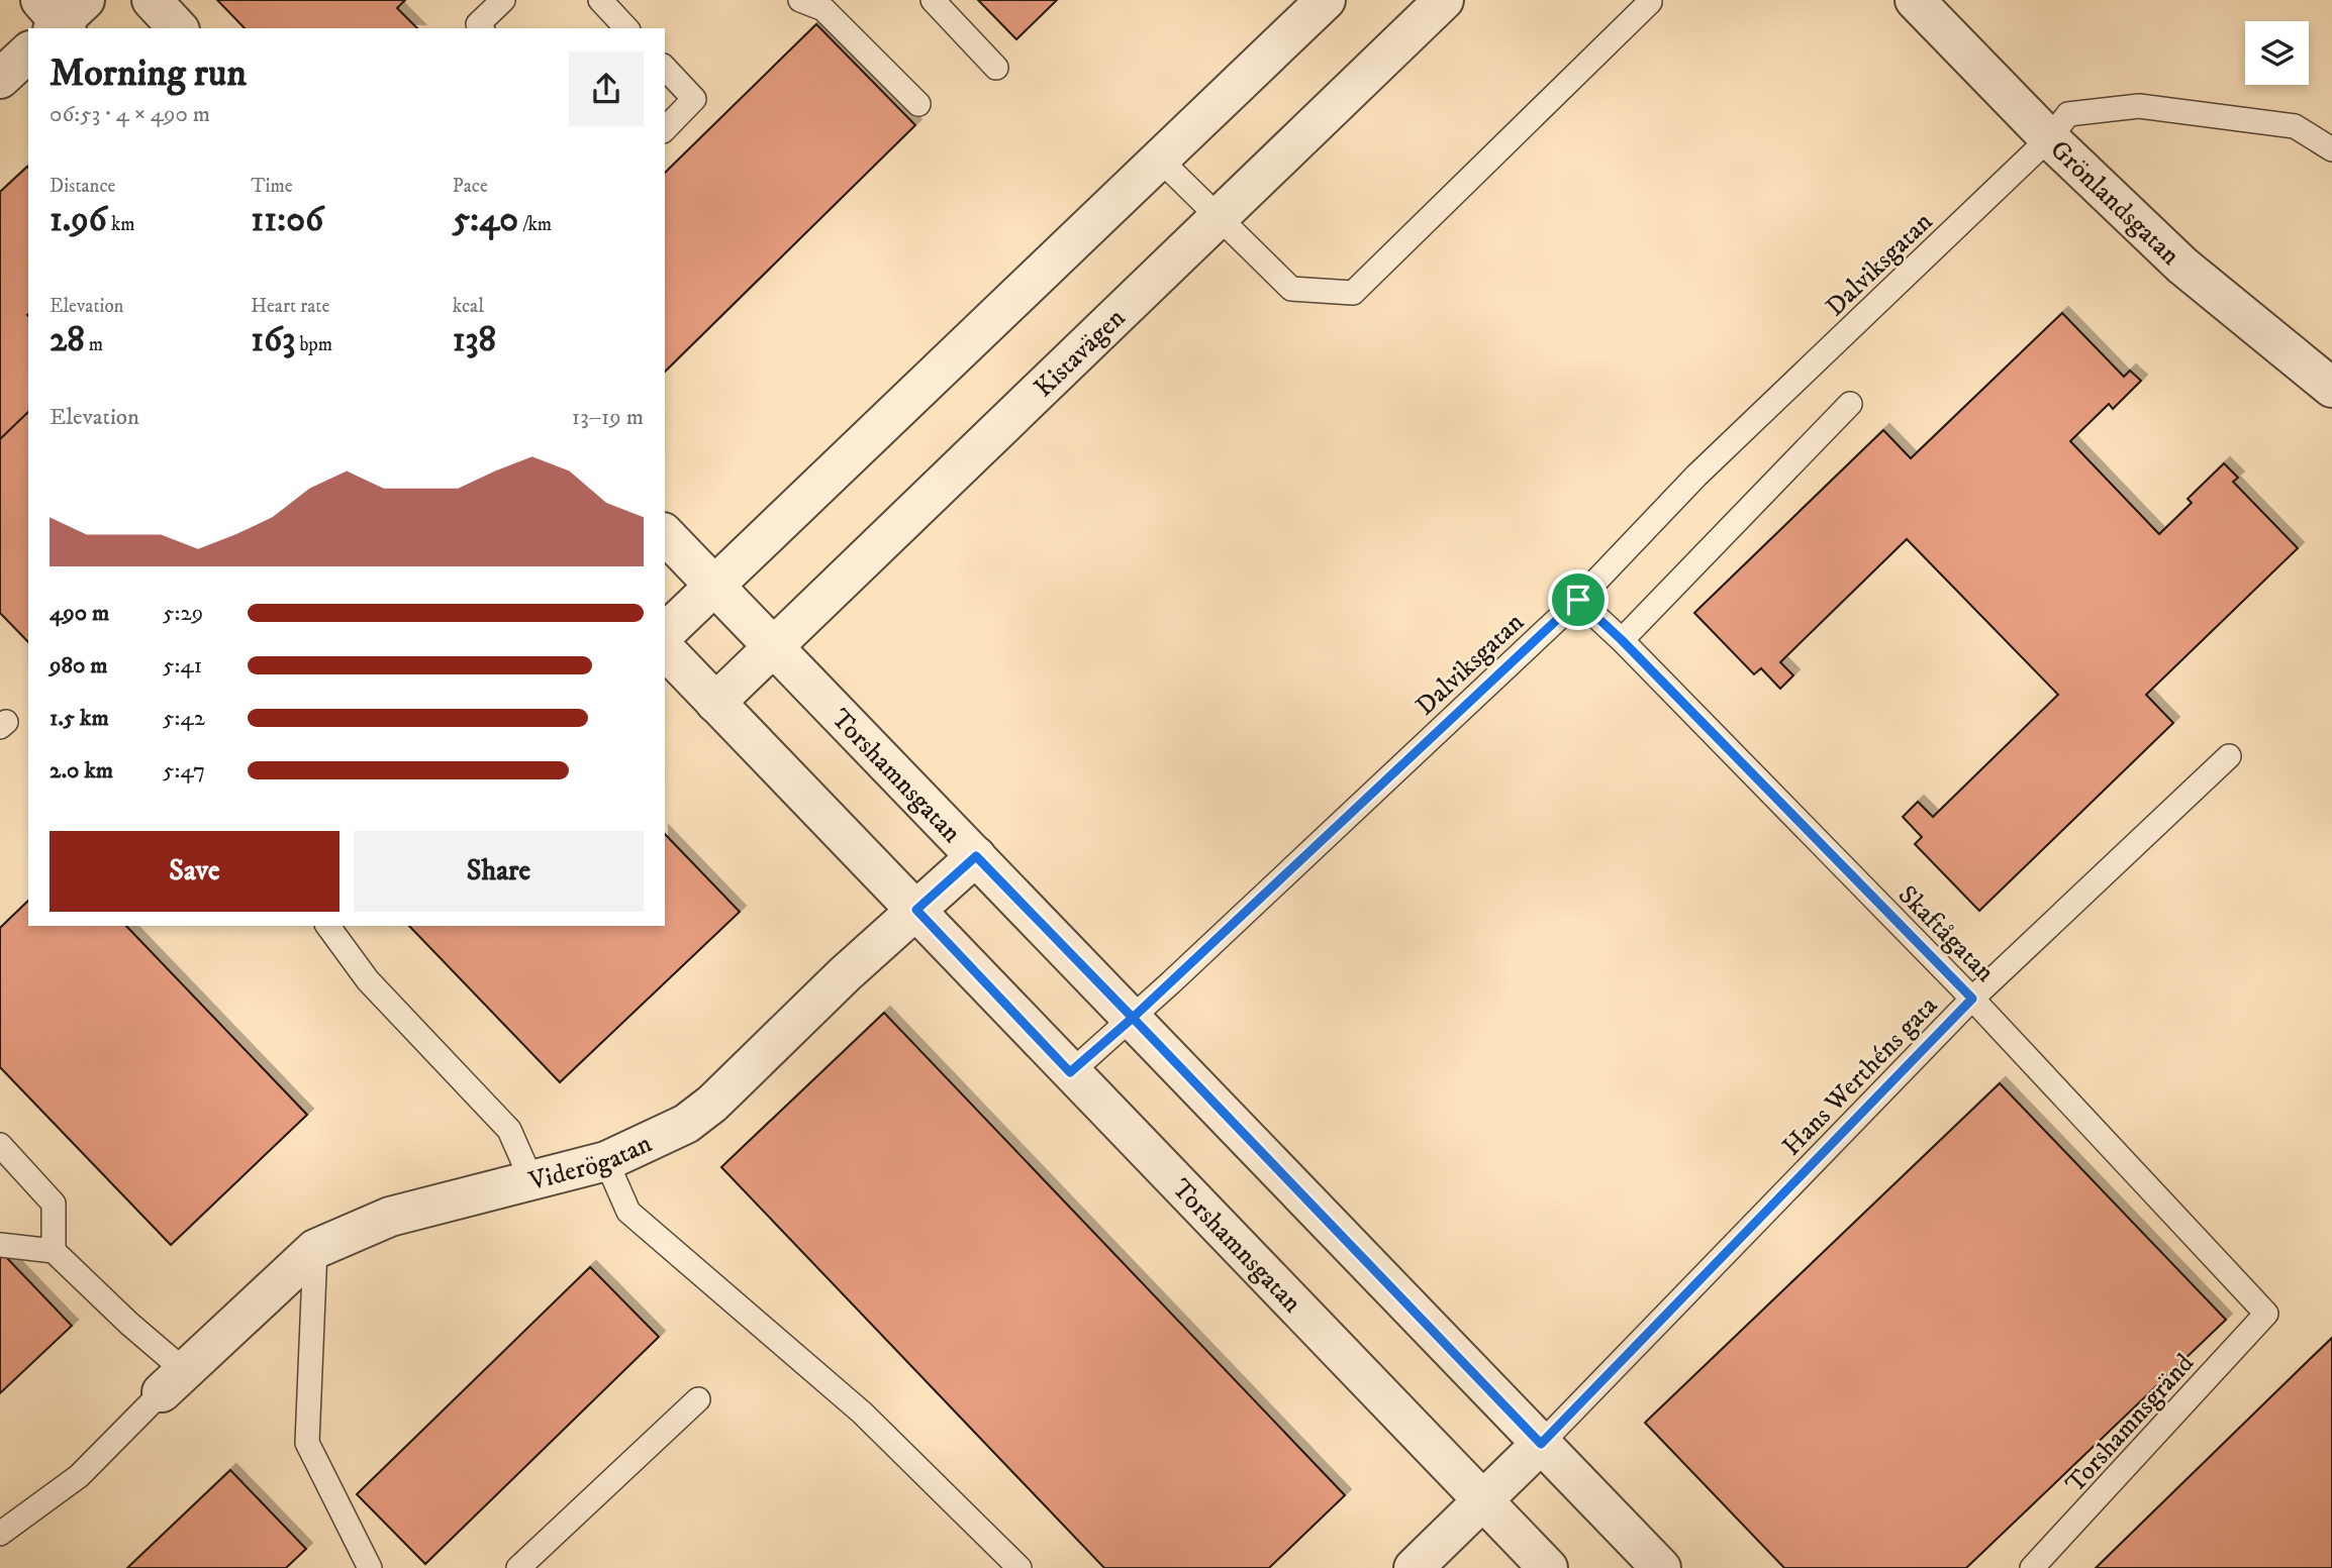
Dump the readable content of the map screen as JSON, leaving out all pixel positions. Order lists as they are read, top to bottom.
{
  "streets": {
    "street": [
      "Grönlandsgatan",
      "Kistavägen",
      "Torshamnsgatan",
      "Viderögatan"
    ],
    "lane": [
      "Dalviksgatan",
      "Skaftågatan",
      "Hans Werthéns gata",
      "Torshamnsgränd"
    ]
  },
  "crossings": [
    ["Grönlandsgatan", "Dalviksgatan"],
    ["Dalviksgatan", "Torshamnsgatan"],
    ["Dalviksgatan", "Skaftågatan"],
    ["Kistavägen", "Torshamnsgatan"],
    ["Torshamnsgatan", "Hans Werthéns gata"],
    ["Torshamnsgatan", "Viderögatan"],
    ["Skaftågatan", "Hans Werthéns gata"],
    ["Skaftågatan", "Torshamnsgränd"]
  ],
  "page": {
    "heading": ["Morning run", "06:53 · 4 × 490 m"],
    "stats": [
      ["Distance", "1.96 km"],
      ["Time", "11:06"],
      ["Pace", "5:40 /km"],
      ["Elevation", "28 m"],
      ["Heart rate", "163 bpm"],
      ["kcal", "138"]
    ],
    "chart": ["Elevation", "13–19 m"],
    "list": [
      {
        "name": "490 m",
        "note": "5:29"
      },
      {
        "name": "980 m",
        "note": "5:41"
      },
      {
        "name": "1.5 km",
        "note": "5:42"
      },
      {
        "name": "2.0 km",
        "note": "5:47"
      }
    ],
    "buttons": ["Save", "Share"]
  }
}
